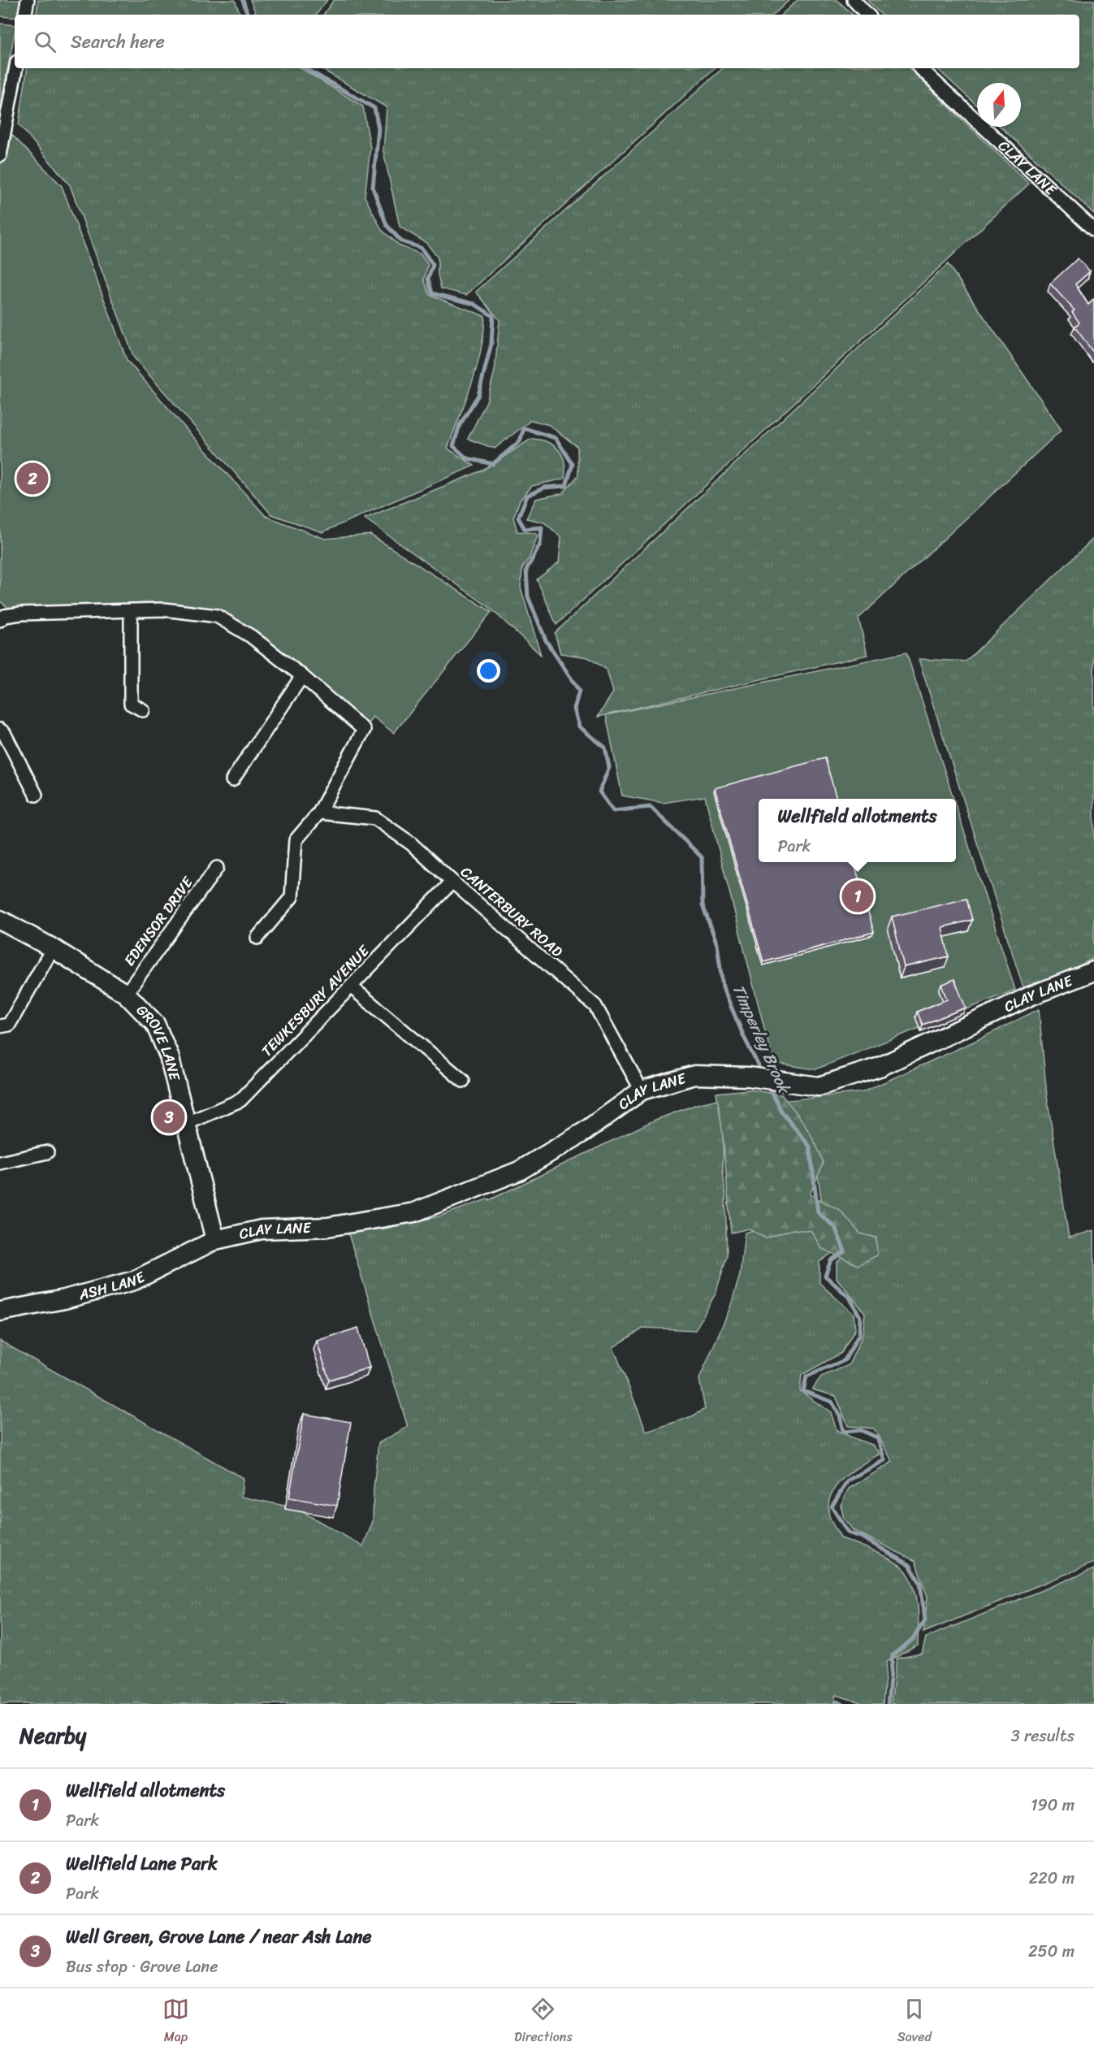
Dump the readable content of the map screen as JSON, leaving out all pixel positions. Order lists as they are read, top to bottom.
{
  "streets": {
    "street": [
      "CLAY LANE",
      "CANTERBURY ROAD",
      "EDENSOR DRIVE",
      "TEWKESBURY AVENUE",
      "GROVE LANE",
      "ASH LANE"
    ]
  },
  "crossings": [
    ["CLAY LANE", "CANTERBURY ROAD"],
    ["CLAY LANE", "GROVE LANE"],
    ["CLAY LANE", "ASH LANE"],
    ["CANTERBURY ROAD", "TEWKESBURY AVENUE"],
    ["EDENSOR DRIVE", "GROVE LANE"],
    ["TEWKESBURY AVENUE", "GROVE LANE"],
    ["GROVE LANE", "ASH LANE"]
  ],
  "water": ["Timperley Brook"],
  "north": "top",
  "page": {
    "search": "Search here",
    "pins": ["2", "1", "3"],
    "popup": ["Wellfield allotments", "Park"],
    "heading": ["Nearby", "3 results"],
    "list": [
      {
        "mark": "1",
        "name": "Wellfield allotments",
        "note": "Park",
        "value": "190 m"
      },
      {
        "mark": "2",
        "name": "Wellfield Lane Park",
        "note": "Park",
        "value": "220 m"
      },
      {
        "mark": "3",
        "name": "Well Green, Grove Lane / near Ash Lane",
        "note": "Bus stop · Grove Lane",
        "value": "250 m"
      }
    ],
    "nav": ["Map", "Directions", "Saved"]
  }
}
